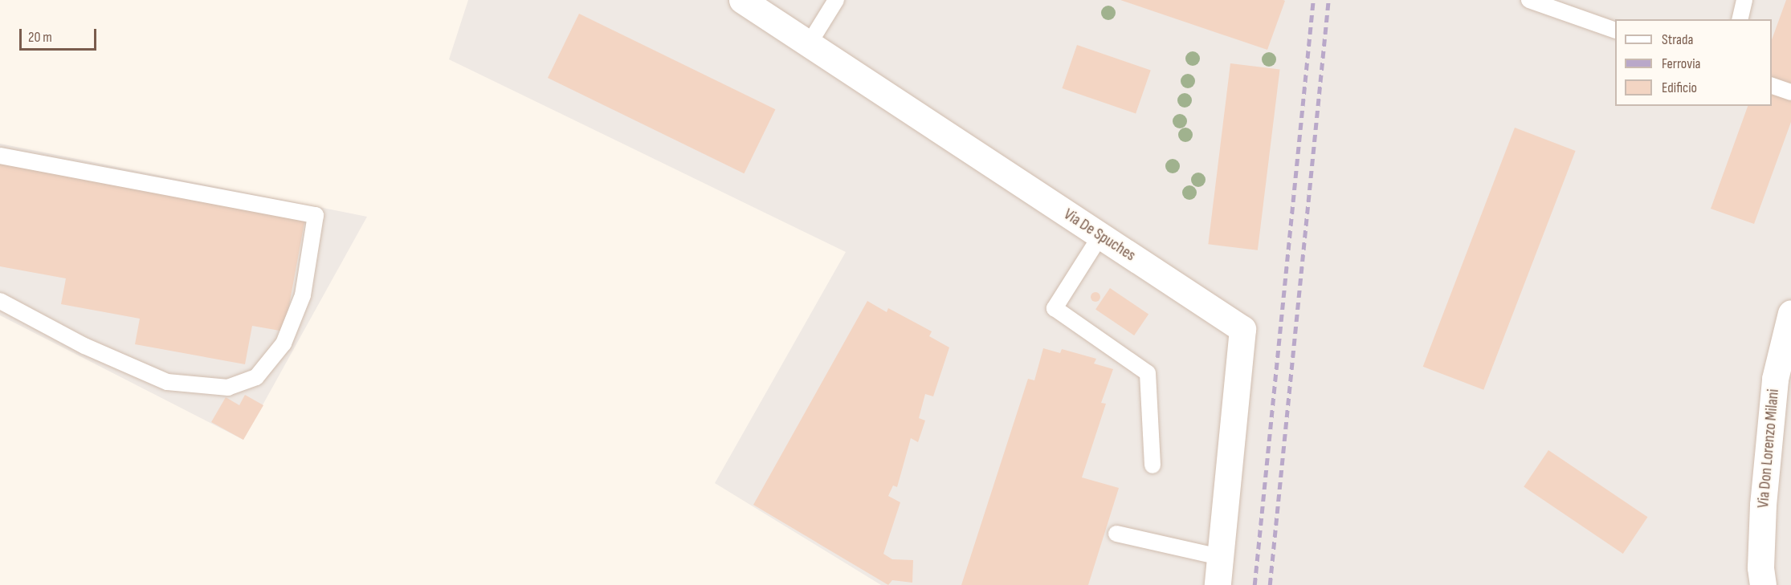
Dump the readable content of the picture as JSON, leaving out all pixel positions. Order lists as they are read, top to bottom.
{
  "streets": {
    "street": ["Via De Spuches", "Via Don Lorenzo Milani"]
  },
  "legend": ["Strada", "Ferrovia", "Edificio"],
  "scale_bar": "20 m"
}
